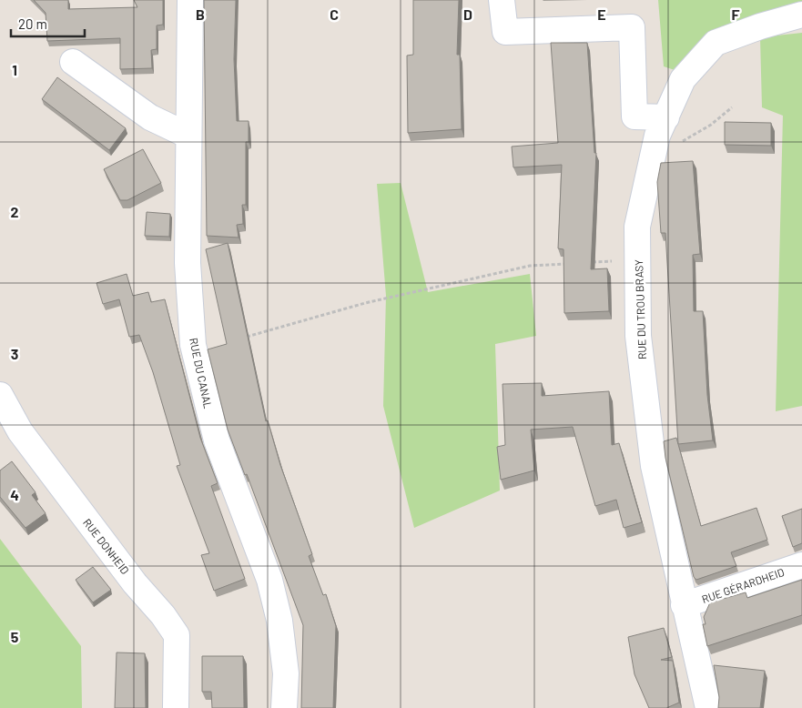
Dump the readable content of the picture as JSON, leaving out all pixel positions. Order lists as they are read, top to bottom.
{
  "streets": {
    "street": [
      "RUE DU TROU BRASY",
      "RUE DU CANAL",
      "RUE DONHEID",
      "RUE GÉRARDHEID"
    ]
  },
  "crossings": [
    ["RUE DU TROU BRASY", "RUE GÉRARDHEID"]
  ],
  "scale_bar": "20 m",
  "grid": {
    "columns": [
      "B",
      "C",
      "D",
      "E",
      "F"
    ],
    "rows": [
      "1",
      "2",
      "3",
      "4",
      "5"
    ]
  }
}
